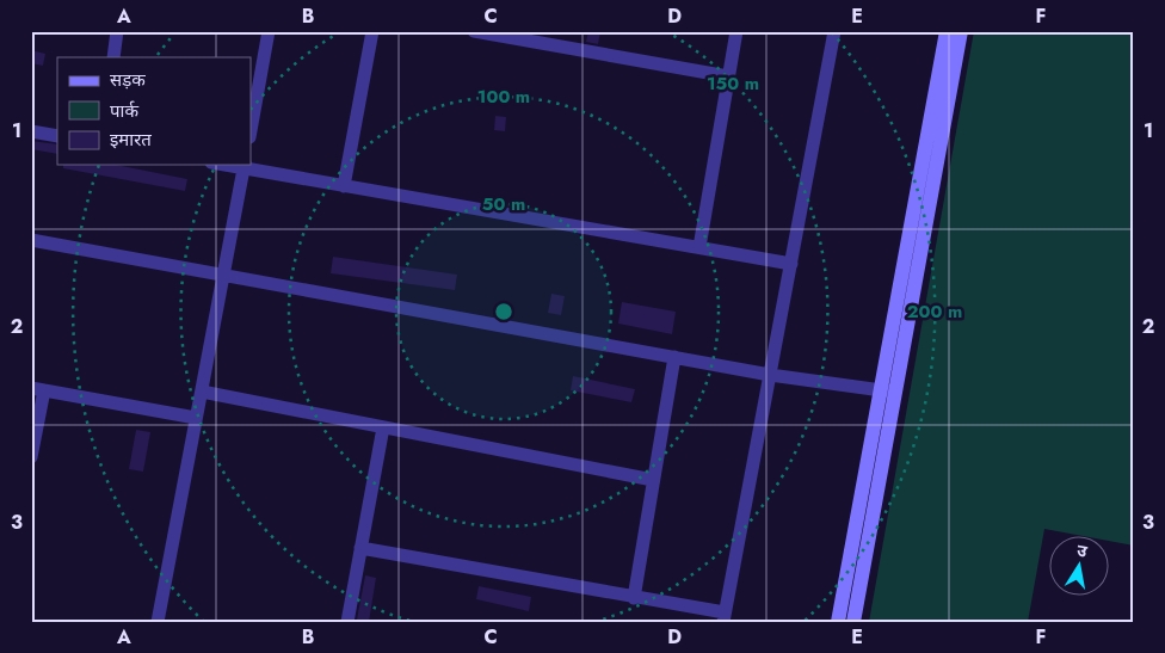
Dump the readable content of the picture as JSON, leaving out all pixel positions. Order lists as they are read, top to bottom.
{
  "legend": ["सड़क", "पार्क", "इमारत"],
  "north": "top",
  "grid": {
    "columns": [
      "A",
      "B",
      "C",
      "D",
      "E",
      "F"
    ],
    "rows": ["1", "2", "3"]
  },
  "rings": [
    "150 m",
    "100 m",
    "50 m",
    "200 m"
  ]
}
